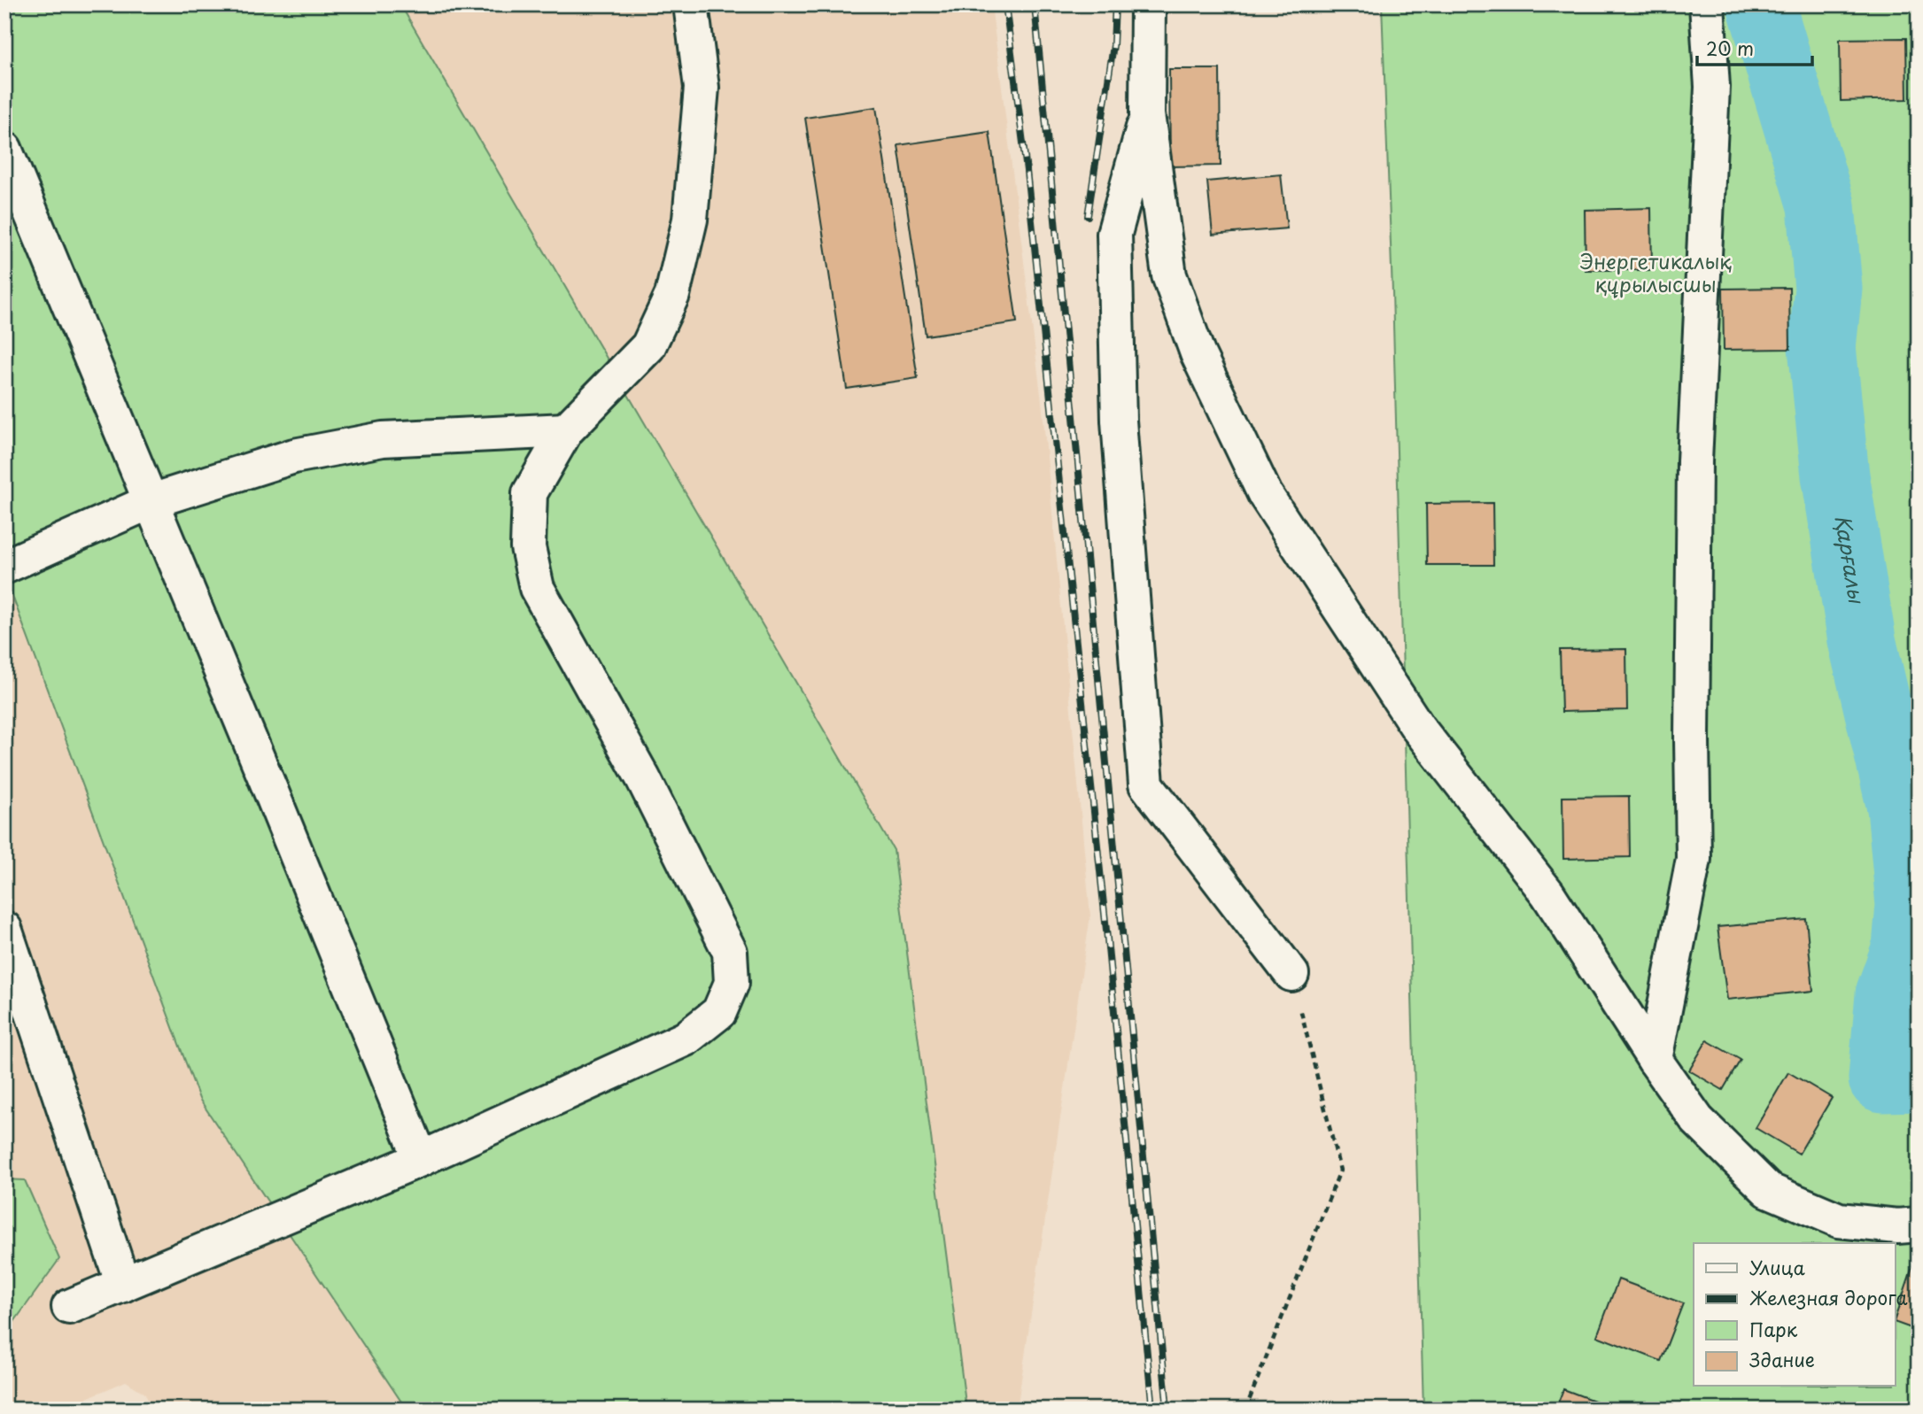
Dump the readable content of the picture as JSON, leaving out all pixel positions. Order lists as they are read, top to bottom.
{
  "water": ["Қарғалы"],
  "parks": ["Энергетикалық құрылысшы"],
  "legend": [
    "Улица",
    "Железная дорога",
    "Парк",
    "Здание"
  ],
  "scale_bar": "20 m"
}
